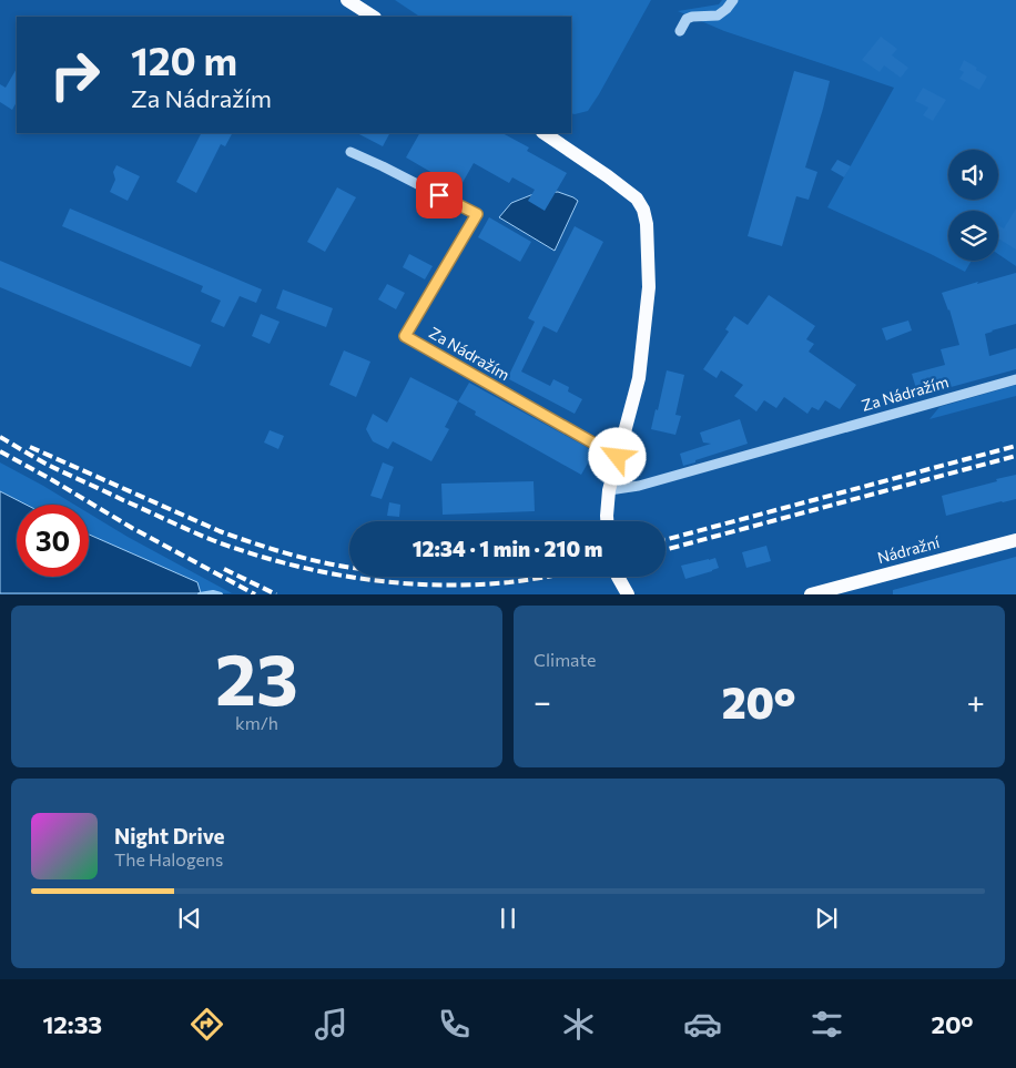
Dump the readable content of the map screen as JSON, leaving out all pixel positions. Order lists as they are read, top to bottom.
{
  "streets": {
    "main road": ["Nádražní"],
    "street": ["Za Nádražím"]
  },
  "page": {
    "turn": ["120 m", "Za Nádražím"],
    "limit": "30",
    "trip": "12:34 · 1 min · 210 m",
    "tile": [
      ["23", "km/h"],
      "Climate"
    ],
    "heat": ["−", "20°", "+"],
    "song": ["Night Drive", "The Halogens"],
    "tabs": ["12:33", "20°"]
  }
}
